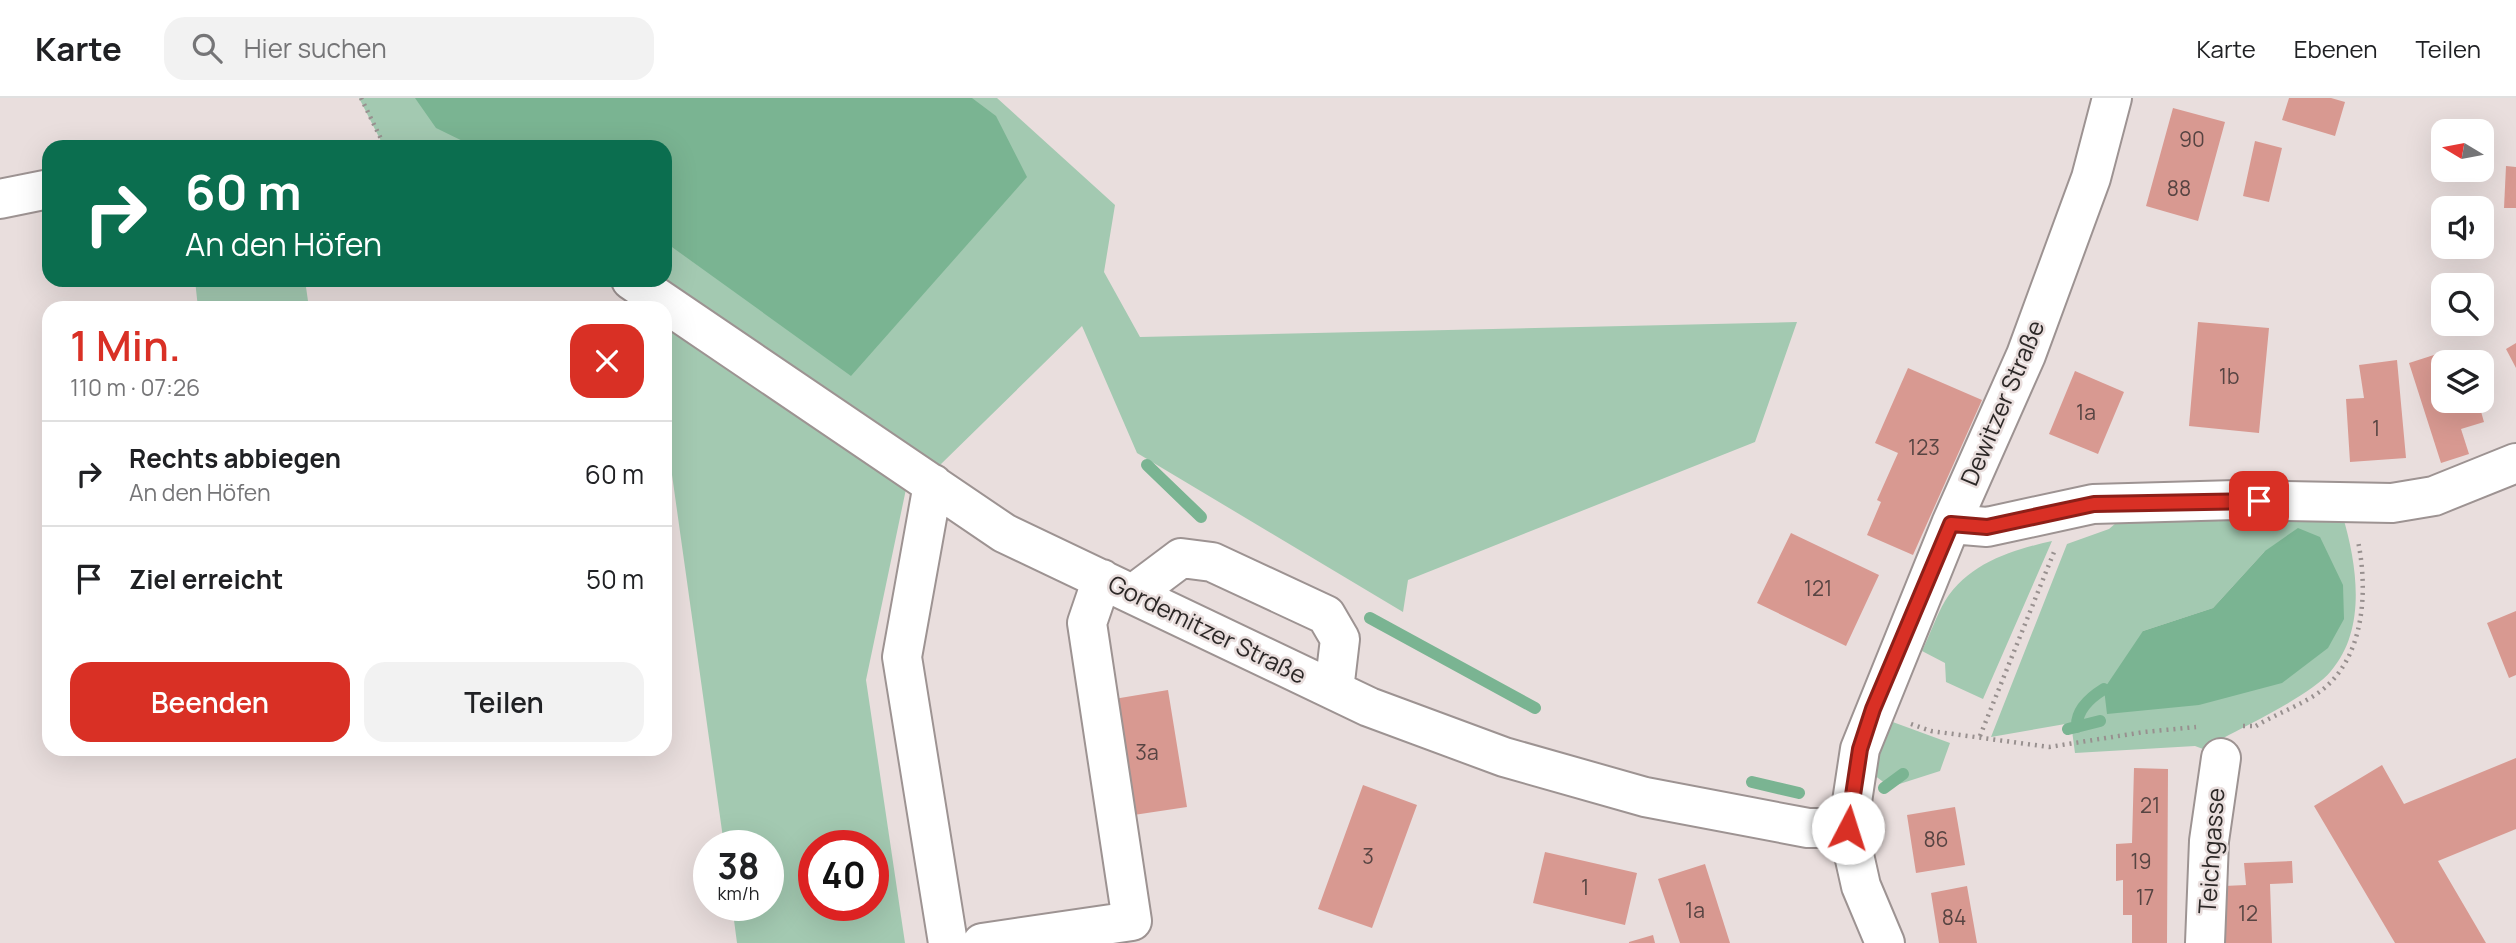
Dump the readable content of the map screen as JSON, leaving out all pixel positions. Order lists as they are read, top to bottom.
{
  "streets": {
    "street": ["Dewitzer Straße", "Gordemitzer Straße", "Teichgasse"]
  },
  "crossings": [
    ["Dewitzer Straße", "Gordemitzer Straße"]
  ],
  "house_numbers": [
    "90",
    "88",
    "1b",
    "1a",
    "1",
    "123",
    "121",
    "3a",
    "21",
    "86",
    "3",
    "19",
    "1",
    "17",
    "1a",
    "12",
    "84"
  ],
  "north": "left",
  "page": {
    "header": "Karte",
    "search": "Hier suchen",
    "nav": ["Karte", "Ebenen", "Teilen"],
    "turn": ["60 m", "An den Höfen"],
    "heading": ["1 Min.", "110 m · 07:26"],
    "list": [
      {
        "name": "Rechts abbiegen",
        "note": "An den Höfen",
        "value": "60 m"
      },
      {
        "name": "Ziel erreicht",
        "value": "50 m"
      }
    ],
    "buttons": ["Beenden", "Teilen"],
    "speed": "38 km/h",
    "limit": "40"
  }
}
